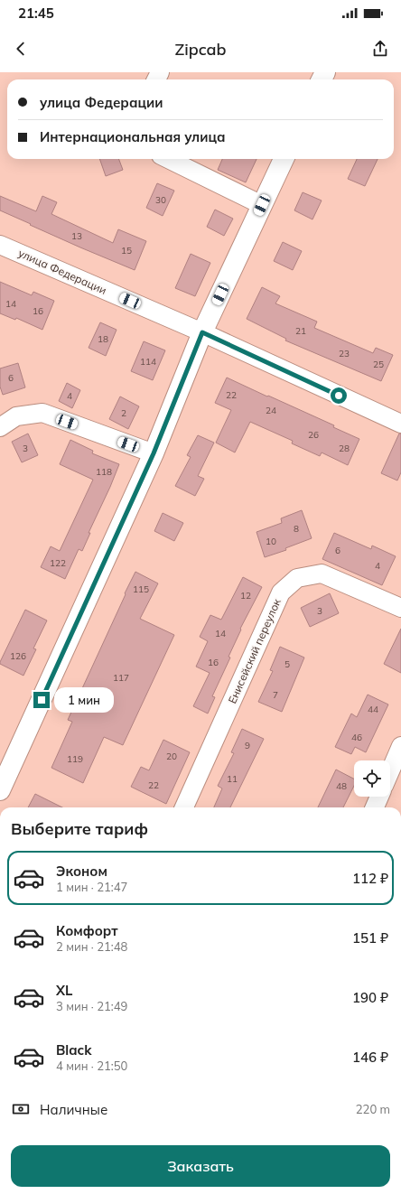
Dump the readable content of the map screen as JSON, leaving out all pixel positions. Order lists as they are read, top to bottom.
{
  "streets": {
    "street": ["улица Федерации", "Енисейский переулок"]
  },
  "house_numbers": [
    "30",
    "13",
    "15",
    "14",
    "16",
    "21",
    "18",
    "23",
    "114",
    "25",
    "6",
    "22",
    "4",
    "24",
    "2",
    "26",
    "3",
    "28",
    "118",
    "8",
    "10",
    "6",
    "122",
    "4",
    "115",
    "12",
    "3",
    "14",
    "126",
    "16",
    "5",
    "117",
    "7",
    "44",
    "46",
    "9",
    "20",
    "119",
    "11",
    "22",
    "48"
  ],
  "page": {
    "status": "21:45",
    "header": "Zipcab",
    "banner": ["улица Федерации", "Интернациональная улица"],
    "bubble": "1 мин",
    "heading": "Выберите тариф",
    "list": [
      {
        "name": "Эконом",
        "note": "1 мин · 21:47",
        "value": "112 ₽"
      },
      {
        "name": "Комфорт",
        "note": "2 мин · 21:48",
        "value": "151 ₽"
      },
      {
        "name": "XL",
        "note": "3 мин · 21:49",
        "value": "190 ₽"
      },
      {
        "name": "Black",
        "note": "4 мин · 21:50",
        "value": "146 ₽"
      }
    ],
    "pay": ["Наличные", "220 m"],
    "buttons": "Заказать"
  }
}
